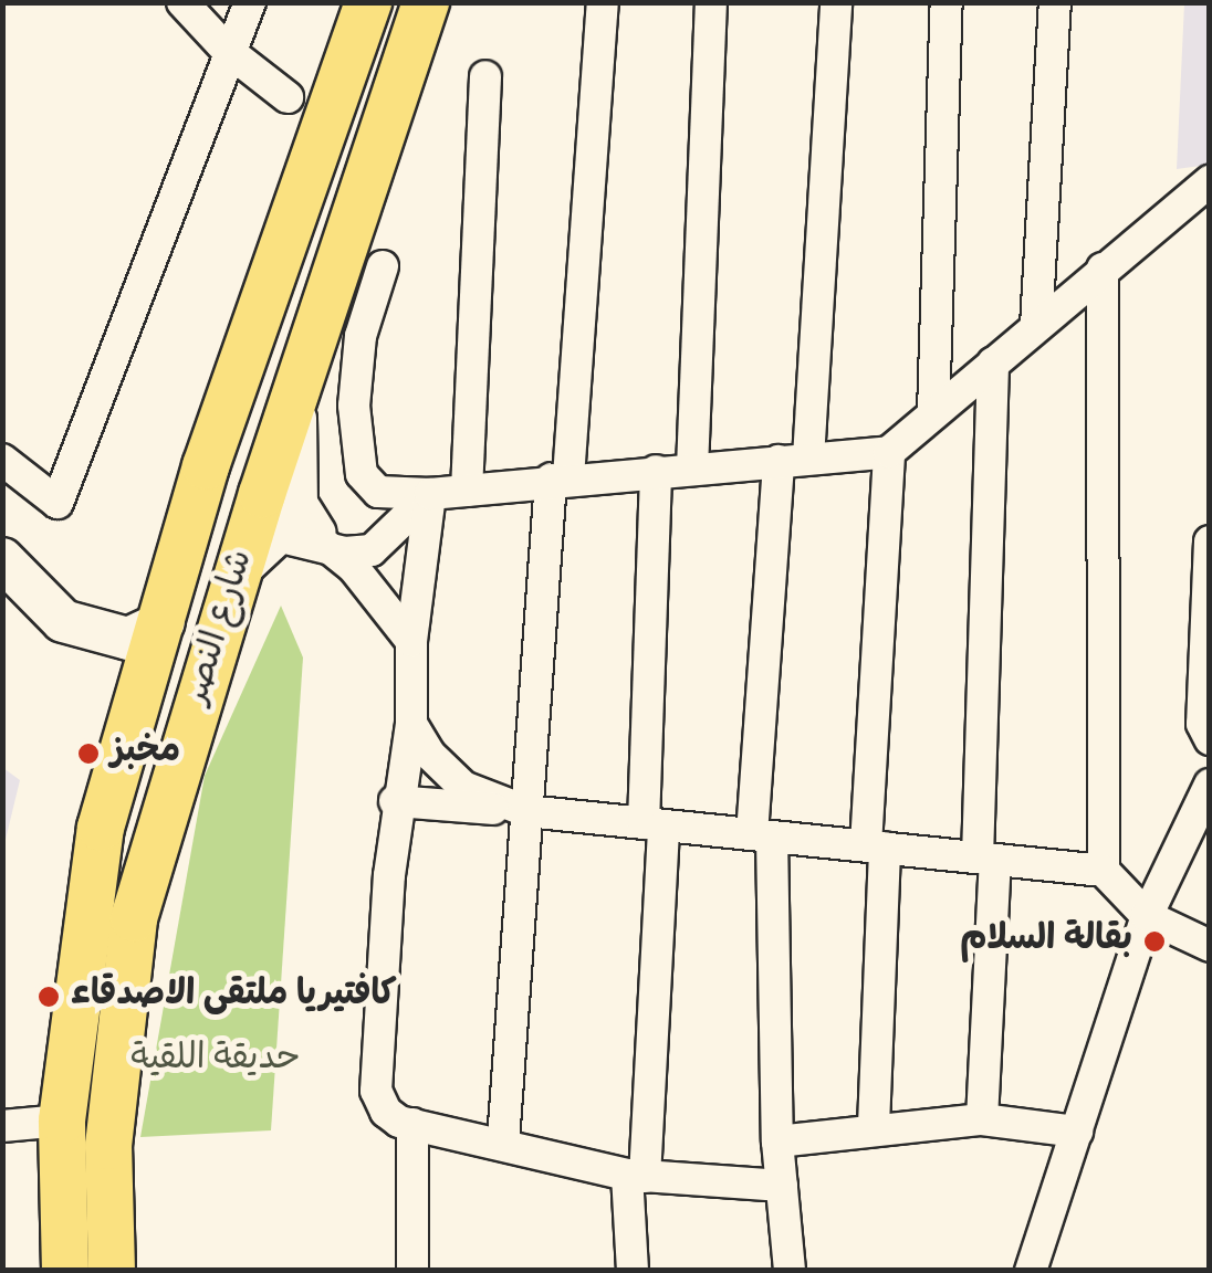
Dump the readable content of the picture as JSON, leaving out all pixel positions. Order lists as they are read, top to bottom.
{
  "streets": {
    "main road": ["شارع النصر"]
  },
  "parks": ["حديقة اللقية"],
  "places": ["مخبز", "بقالة السلام", "كافتيريا ملتقى الاصدقاء"]
}
